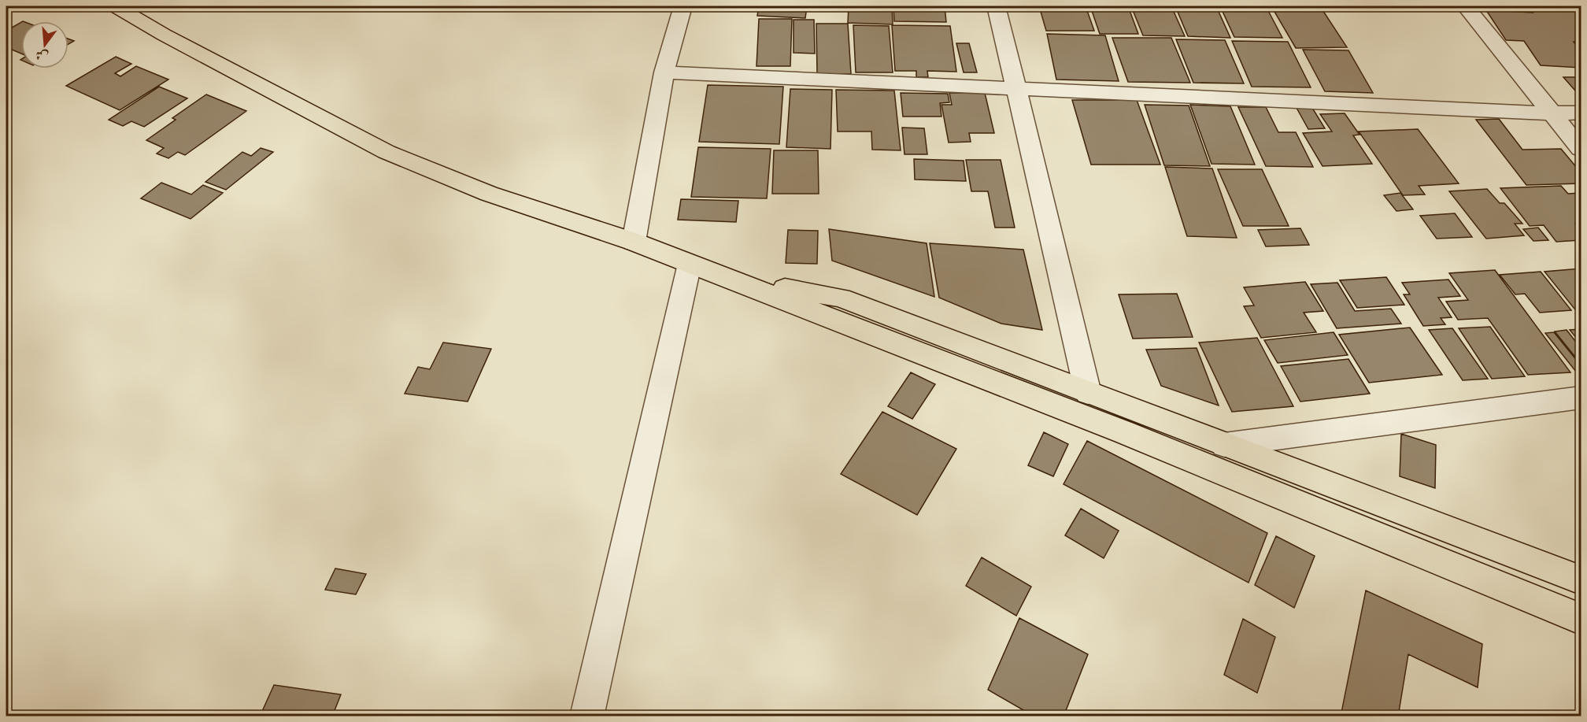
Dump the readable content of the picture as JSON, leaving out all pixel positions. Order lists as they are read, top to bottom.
{
  "north": "bottom"
}
